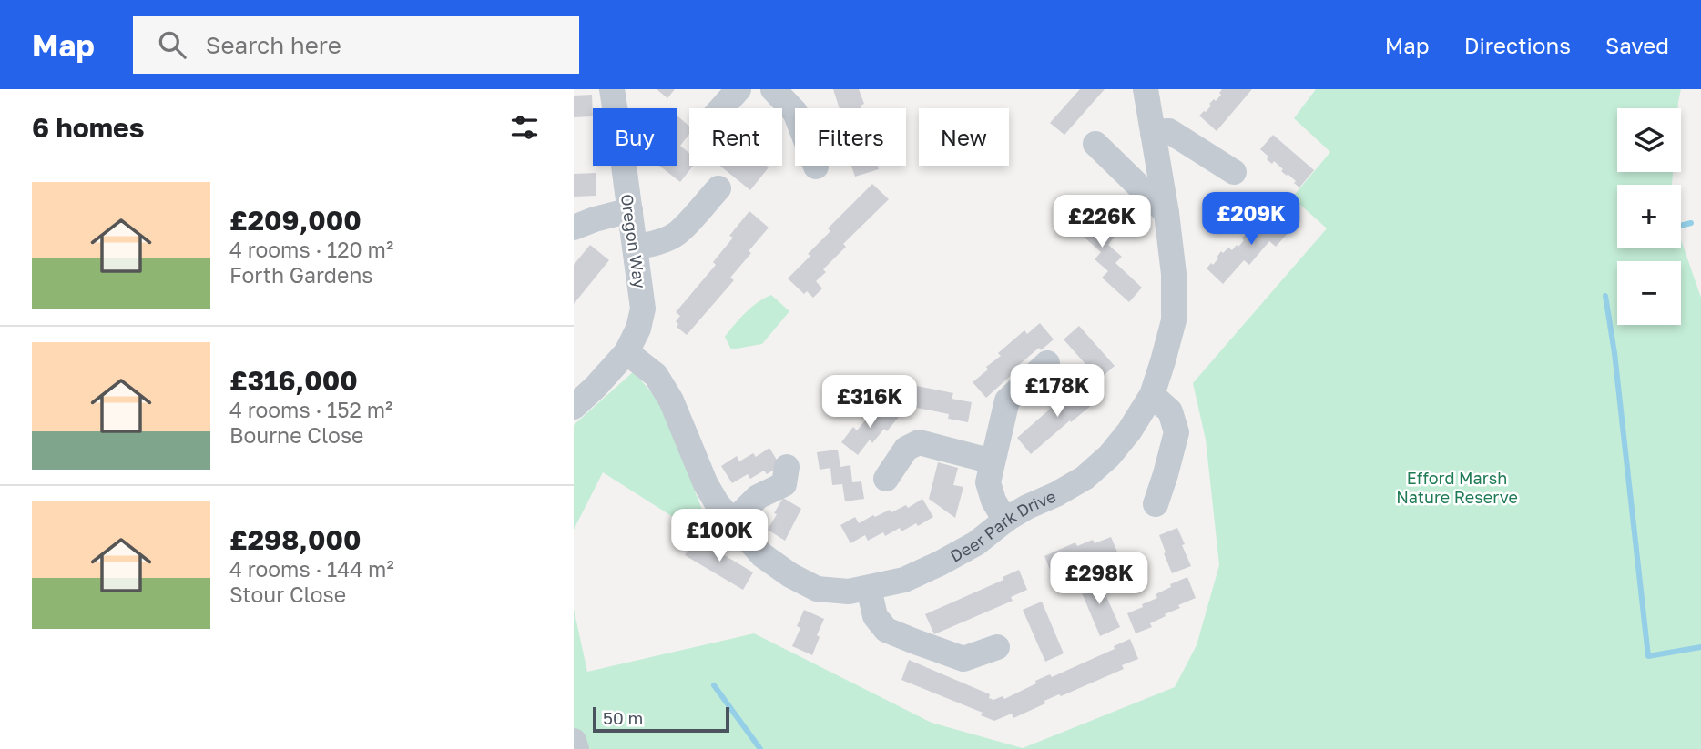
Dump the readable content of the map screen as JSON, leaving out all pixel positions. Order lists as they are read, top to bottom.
{
  "streets": {
    "street": ["Oregon Way", "Deer Park Drive"]
  },
  "crossings": [
    ["Oregon Way", "Deer Park Drive"]
  ],
  "parks": ["Efford Marsh Nature Reserve"],
  "scale_bar": "50 m",
  "page": {
    "header": "Map",
    "search": "Search here",
    "nav": ["Map", "Directions", "Saved"],
    "heading": "6 homes",
    "map_buttons": ["+", "−"],
    "chip": [
      "Buy",
      "Rent",
      "Filters",
      "New"
    ],
    "list": [
      {
        "name": "£209,000",
        "note": "4 rooms · 120 m² · Forth Gardens"
      },
      {
        "name": "£316,000",
        "note": "4 rooms · 152 m² · Bourne Close"
      },
      {
        "name": "£298,000",
        "note": "4 rooms · 144 m² · Stour Close"
      }
    ],
    "price": [
      "£209K",
      "£226K",
      "£178K",
      "£316K",
      "£100K",
      "£298K"
    ],
    "scale": "50 m"
  }
}
